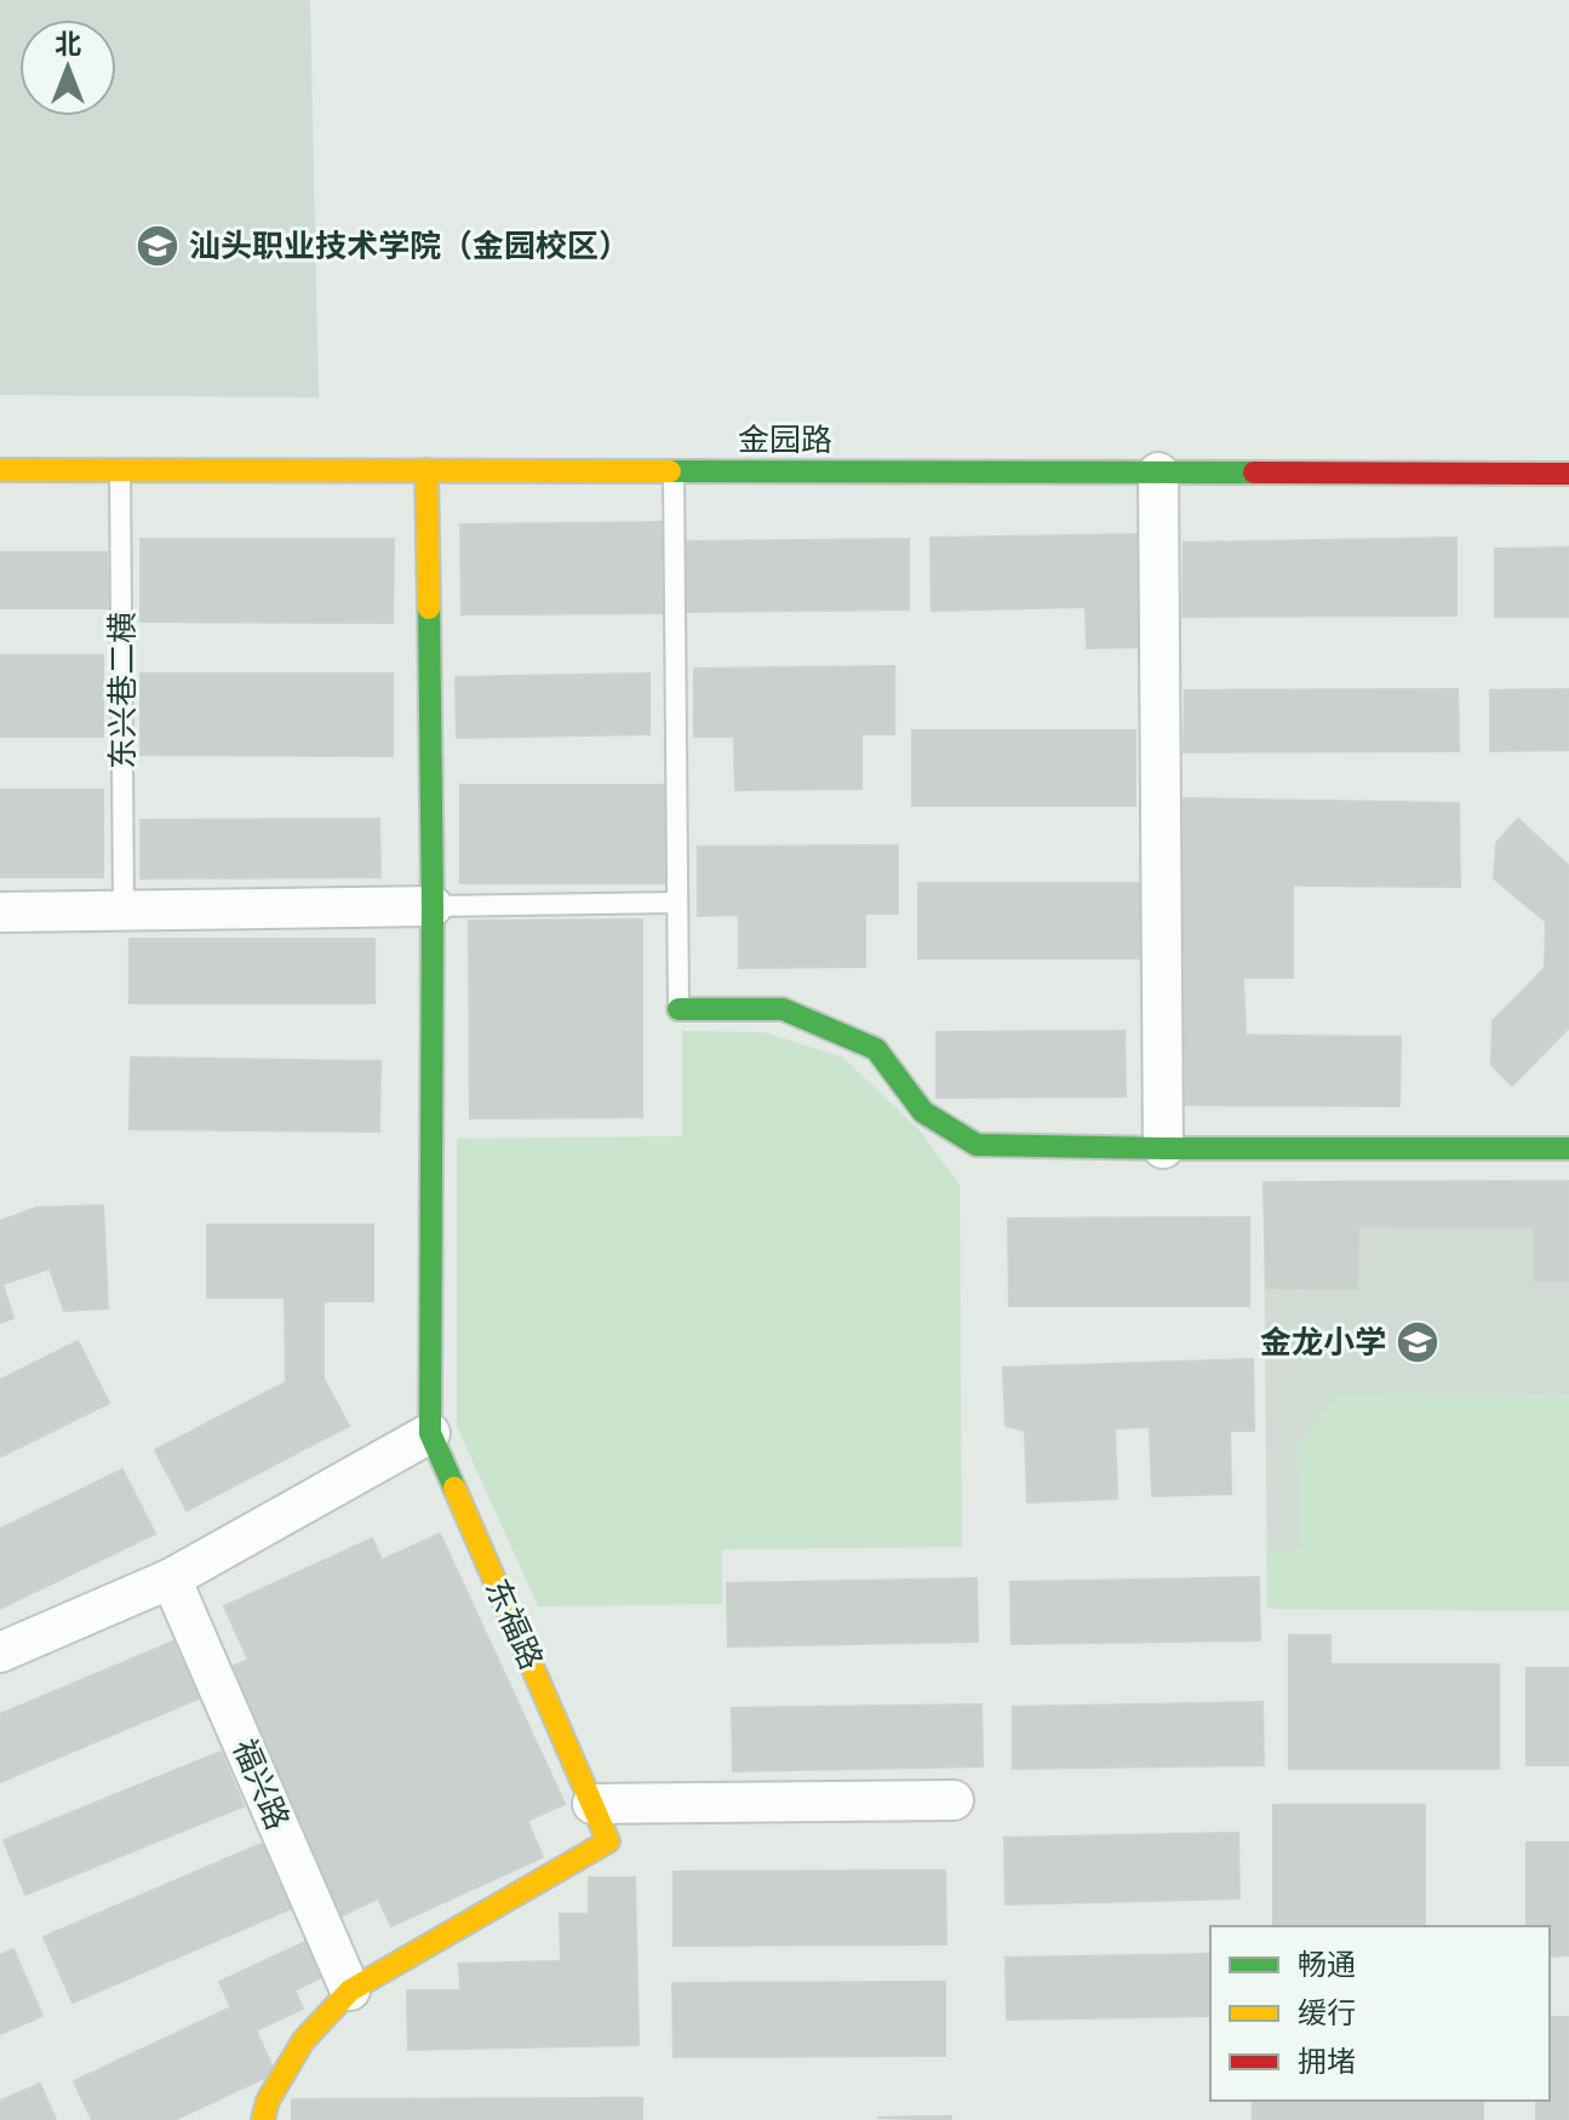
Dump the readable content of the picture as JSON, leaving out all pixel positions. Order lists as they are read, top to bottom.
{
  "streets": {
    "street": ["金园路", "东福路", "福兴路"],
    "lane": ["东兴巷二横"]
  },
  "crossings": [
    ["金园路", "东兴巷二横"],
    ["东福路", "福兴路"]
  ],
  "places": {
    "school or university": ["汕头职业技术学院（金园校区）", "金龙小学"]
  },
  "legend": ["畅通", "缓行", "拥堵"],
  "north": "top"
}
